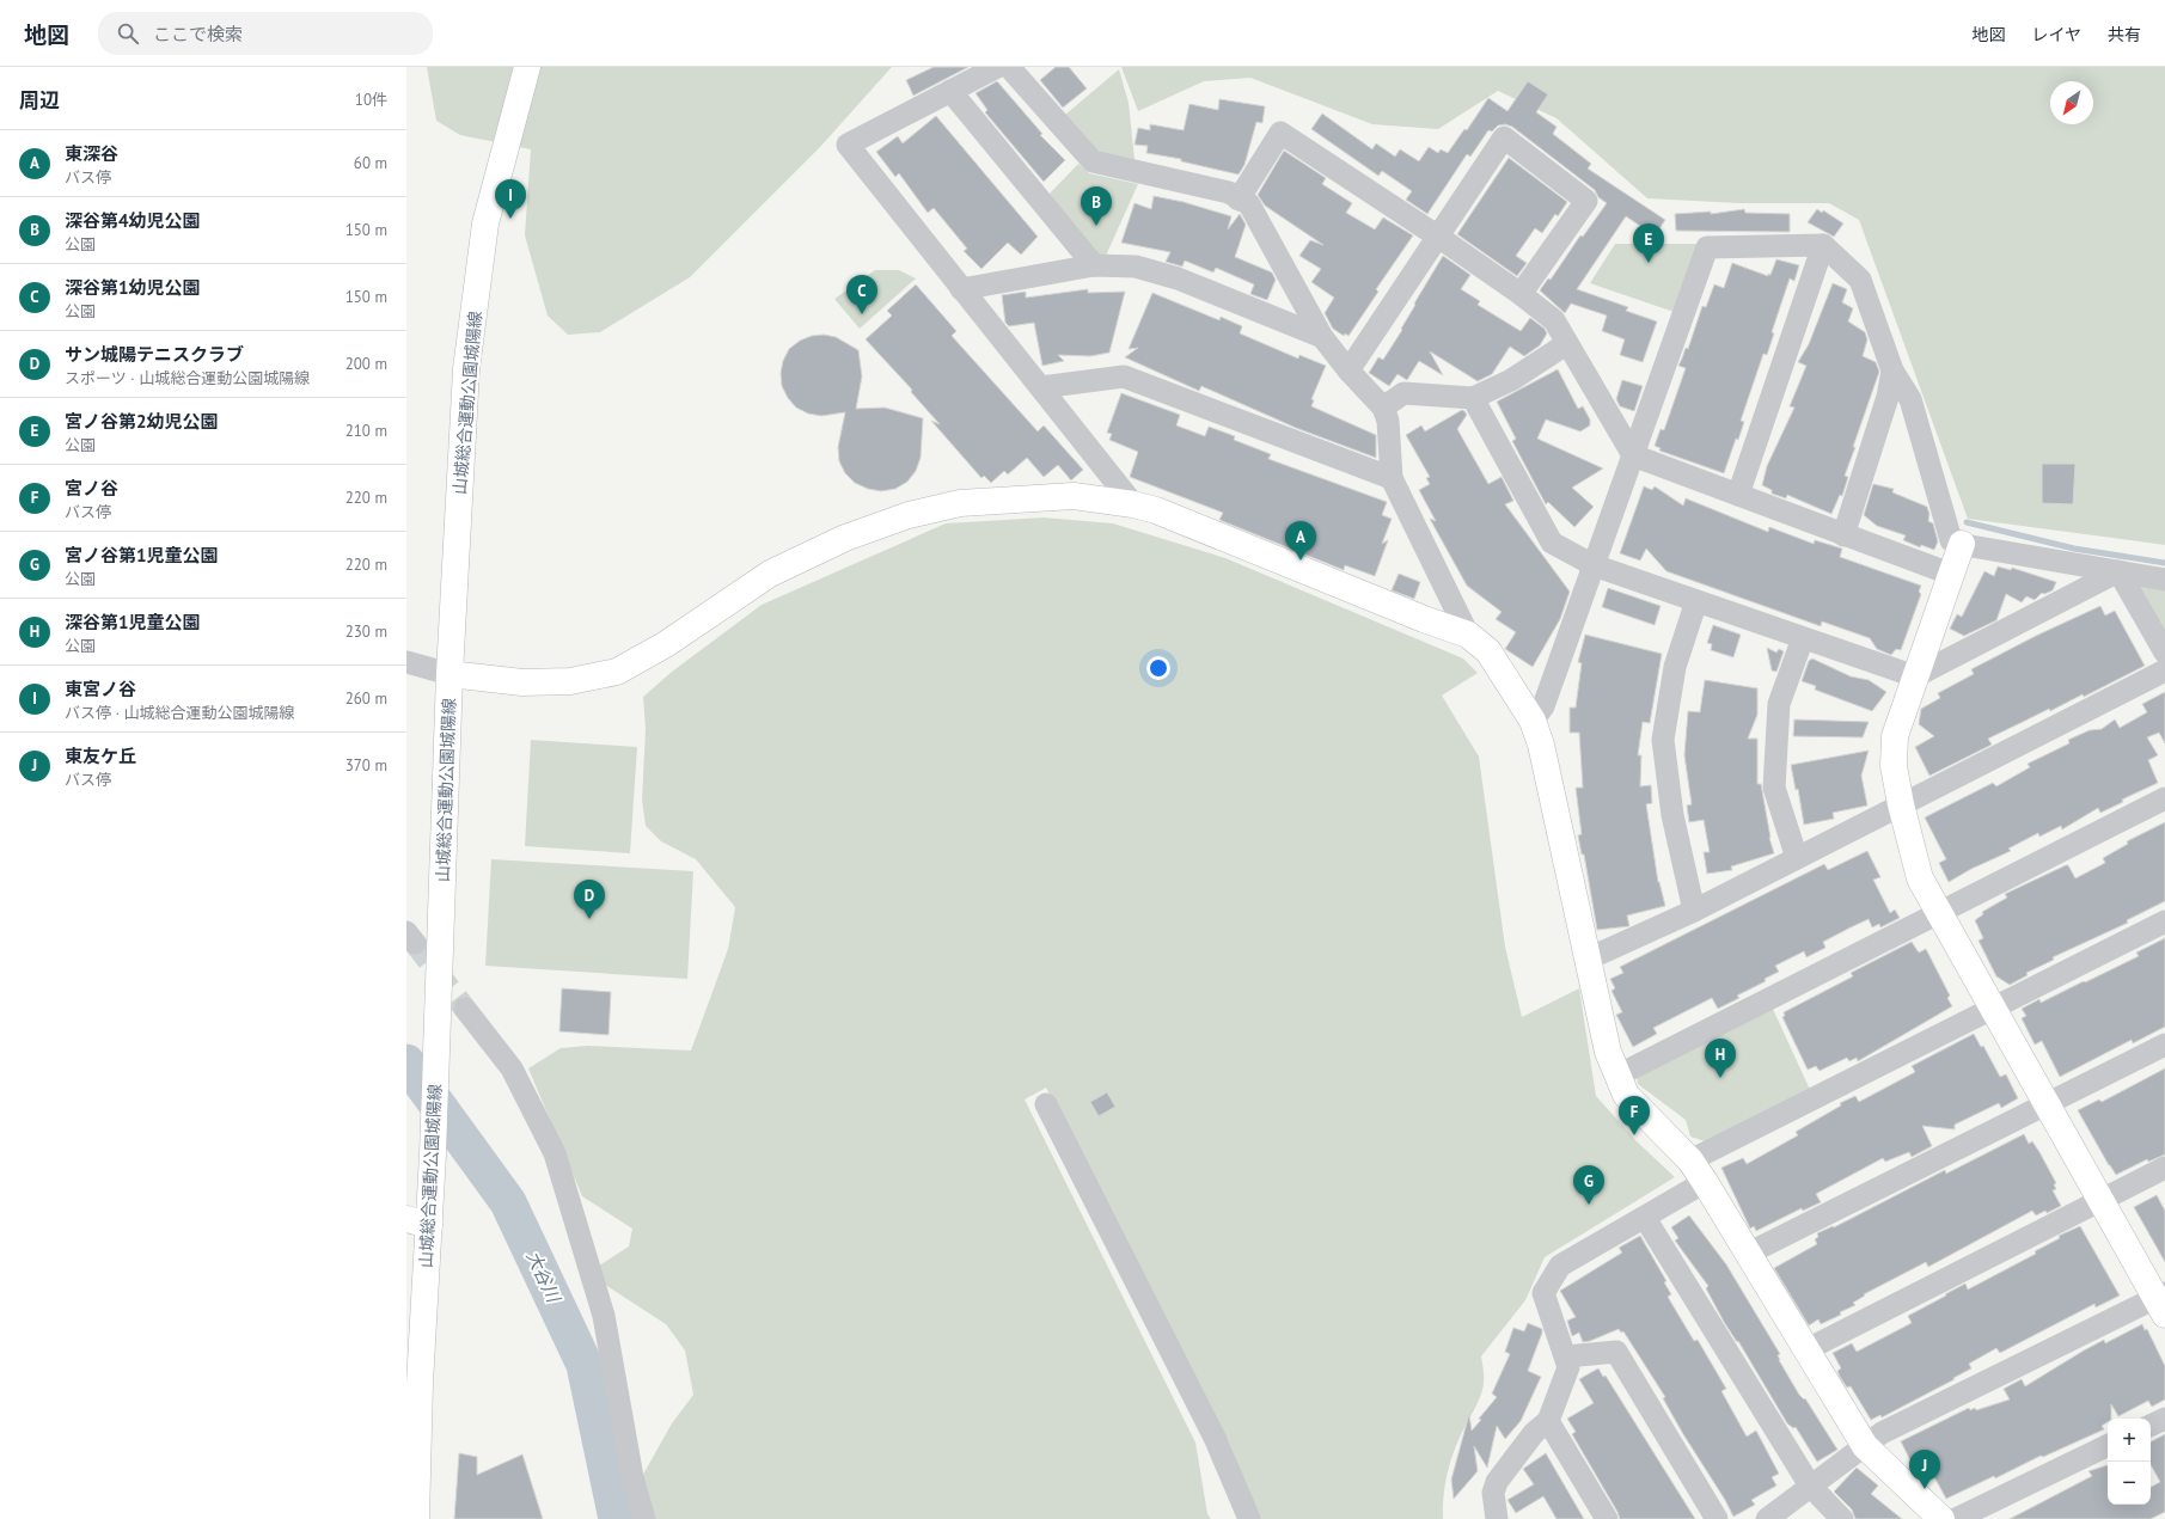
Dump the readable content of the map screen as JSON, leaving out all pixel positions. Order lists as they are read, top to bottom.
{
  "streets": {
    "street": ["山城総合運動公園城陽線"]
  },
  "water": ["大谷川"],
  "north": "bottom left",
  "page": {
    "header": "地図",
    "search": "ここで検索",
    "nav": ["地図", "レイヤ", "共有"],
    "heading": ["周辺", "10件"],
    "list": [
      {
        "mark": "A",
        "name": "東深谷",
        "note": "バス停",
        "value": "60 m"
      },
      {
        "mark": "B",
        "name": "深谷第4幼児公園",
        "note": "公園",
        "value": "150 m"
      },
      {
        "mark": "C",
        "name": "深谷第1幼児公園",
        "note": "公園",
        "value": "150 m"
      },
      {
        "mark": "D",
        "name": "サン城陽テニスクラブ",
        "note": "スポーツ · 山城総合運動公園城陽線",
        "value": "200 m"
      },
      {
        "mark": "E",
        "name": "宮ノ谷第2幼児公園",
        "note": "公園",
        "value": "210 m"
      },
      {
        "mark": "F",
        "name": "宮ノ谷",
        "note": "バス停",
        "value": "220 m"
      },
      {
        "mark": "G",
        "name": "宮ノ谷第1児童公園",
        "note": "公園",
        "value": "220 m"
      },
      {
        "mark": "H",
        "name": "深谷第1児童公園",
        "note": "公園",
        "value": "230 m"
      },
      {
        "mark": "I",
        "name": "東宮ノ谷",
        "note": "バス停 · 山城総合運動公園城陽線",
        "value": "260 m"
      },
      {
        "mark": "J",
        "name": "東友ケ丘",
        "note": "バス停",
        "value": "370 m"
      }
    ],
    "pins": [
      "I",
      "B",
      "E",
      "C",
      "A",
      "D",
      "H",
      "F",
      "G",
      "J"
    ],
    "map_buttons": ["+", "−"]
  }
}
